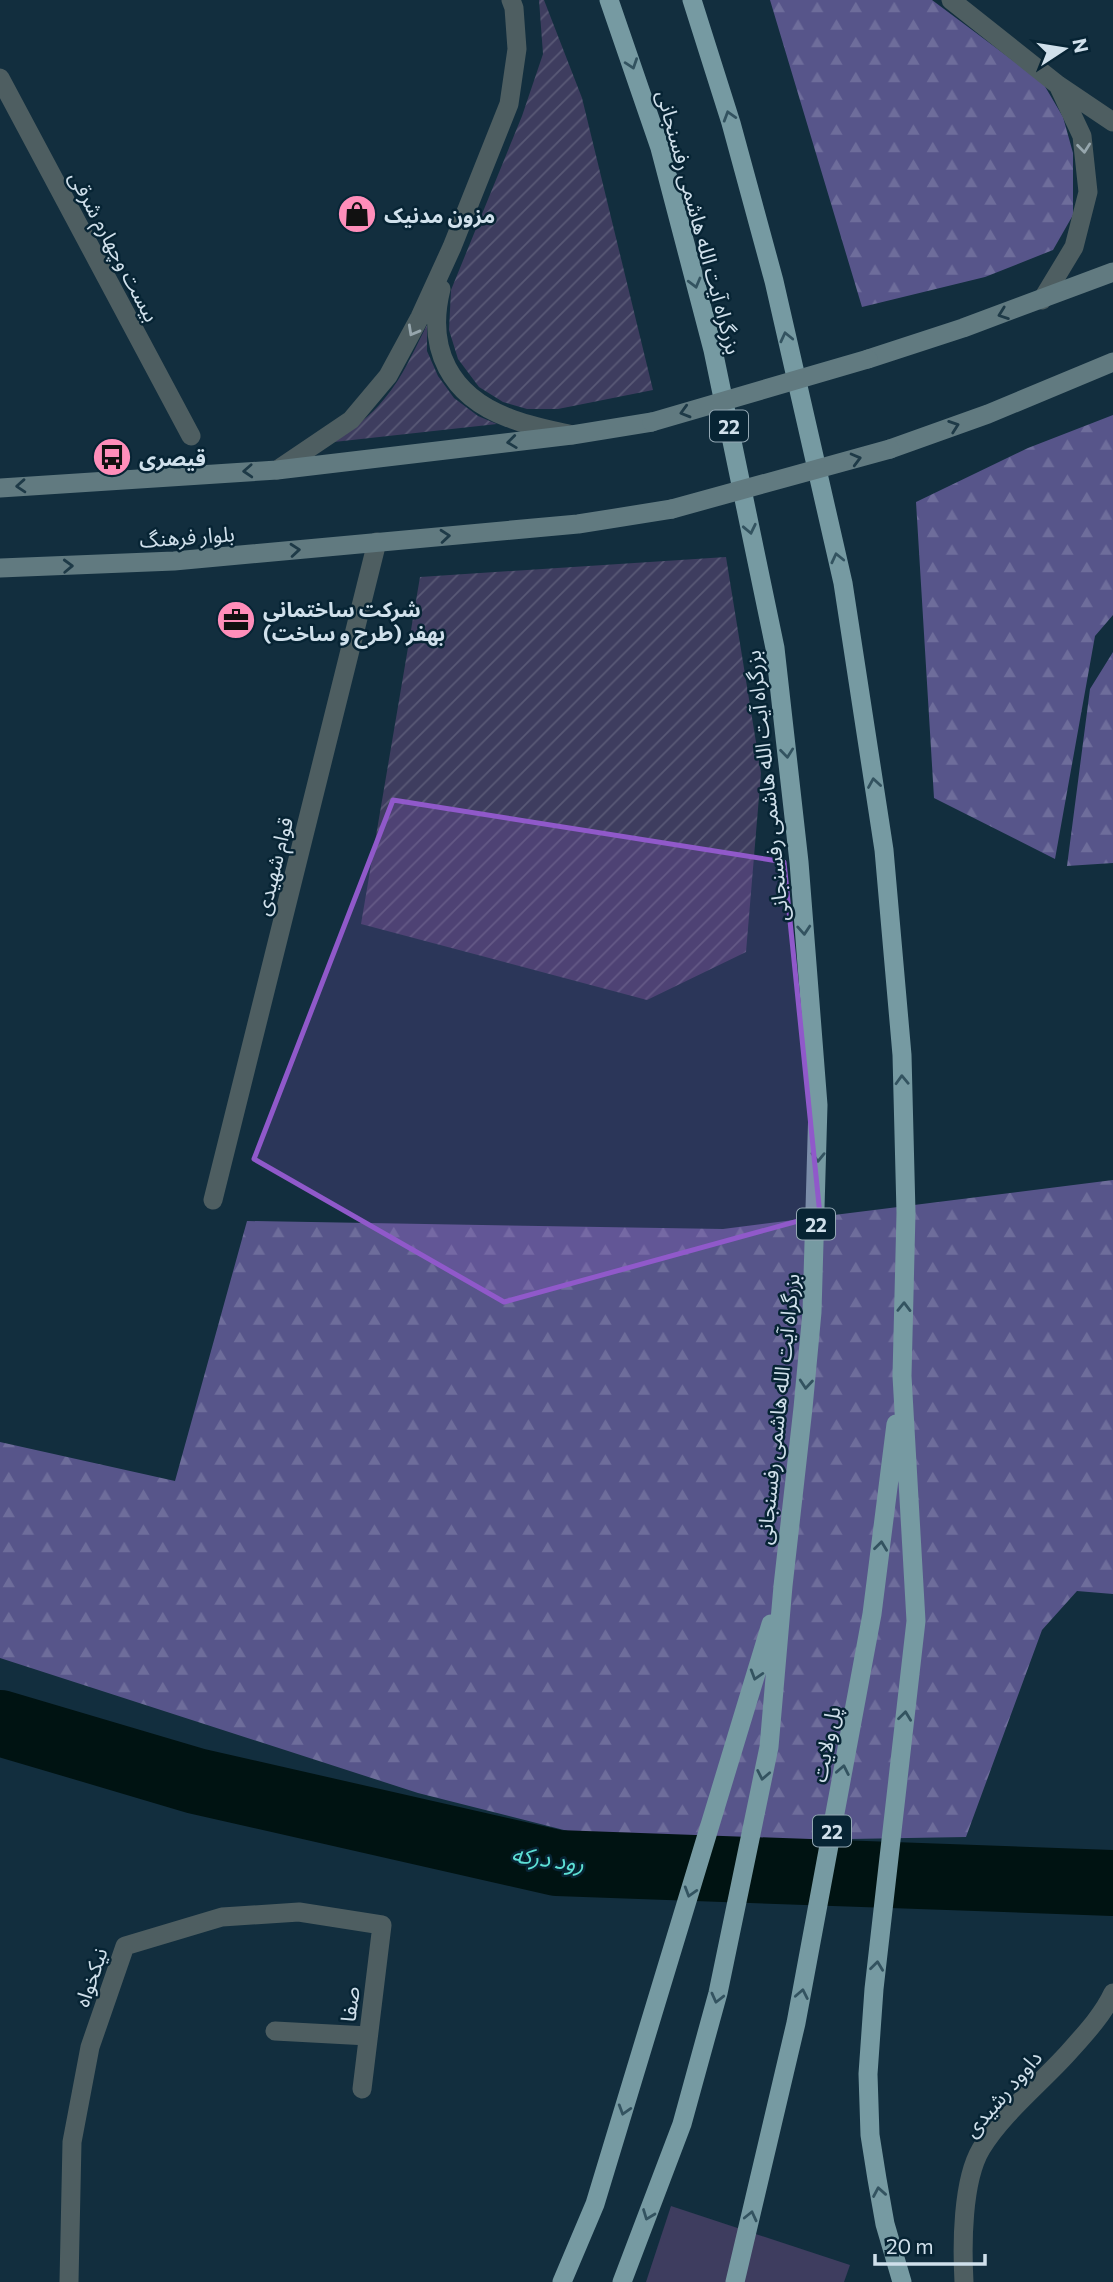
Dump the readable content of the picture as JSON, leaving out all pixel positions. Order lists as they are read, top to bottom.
{
  "streets": {
    "highway": ["بزرگراه آیت الله هاشمی رفسنجانی", "22", "پل ولایت"],
    "main road": ["بلوار فرهنگ"],
    "street": [
      "بیست وچهارم شرقی",
      "قوام شهیدی",
      "نیکخواه",
      "صفا",
      "داوود رشیدی"
    ]
  },
  "crossings": [
    ["بزرگراه آیت الله هاشمی رفسنجانی", "22"],
    ["22", "پل ولایت"],
    ["بلوار فرهنگ", "قوام شهیدی"],
    ["نیکخواه", "صفا"]
  ],
  "water": ["رود درکه"],
  "places": {
    "shop": ["مزون مدنیک"],
    "bus stop": ["قیصری"],
    "office": ["شرکت ساختمانی بهفر (طرح و ساخت)"]
  },
  "scale_bar": "20 m",
  "north": "right"
}
